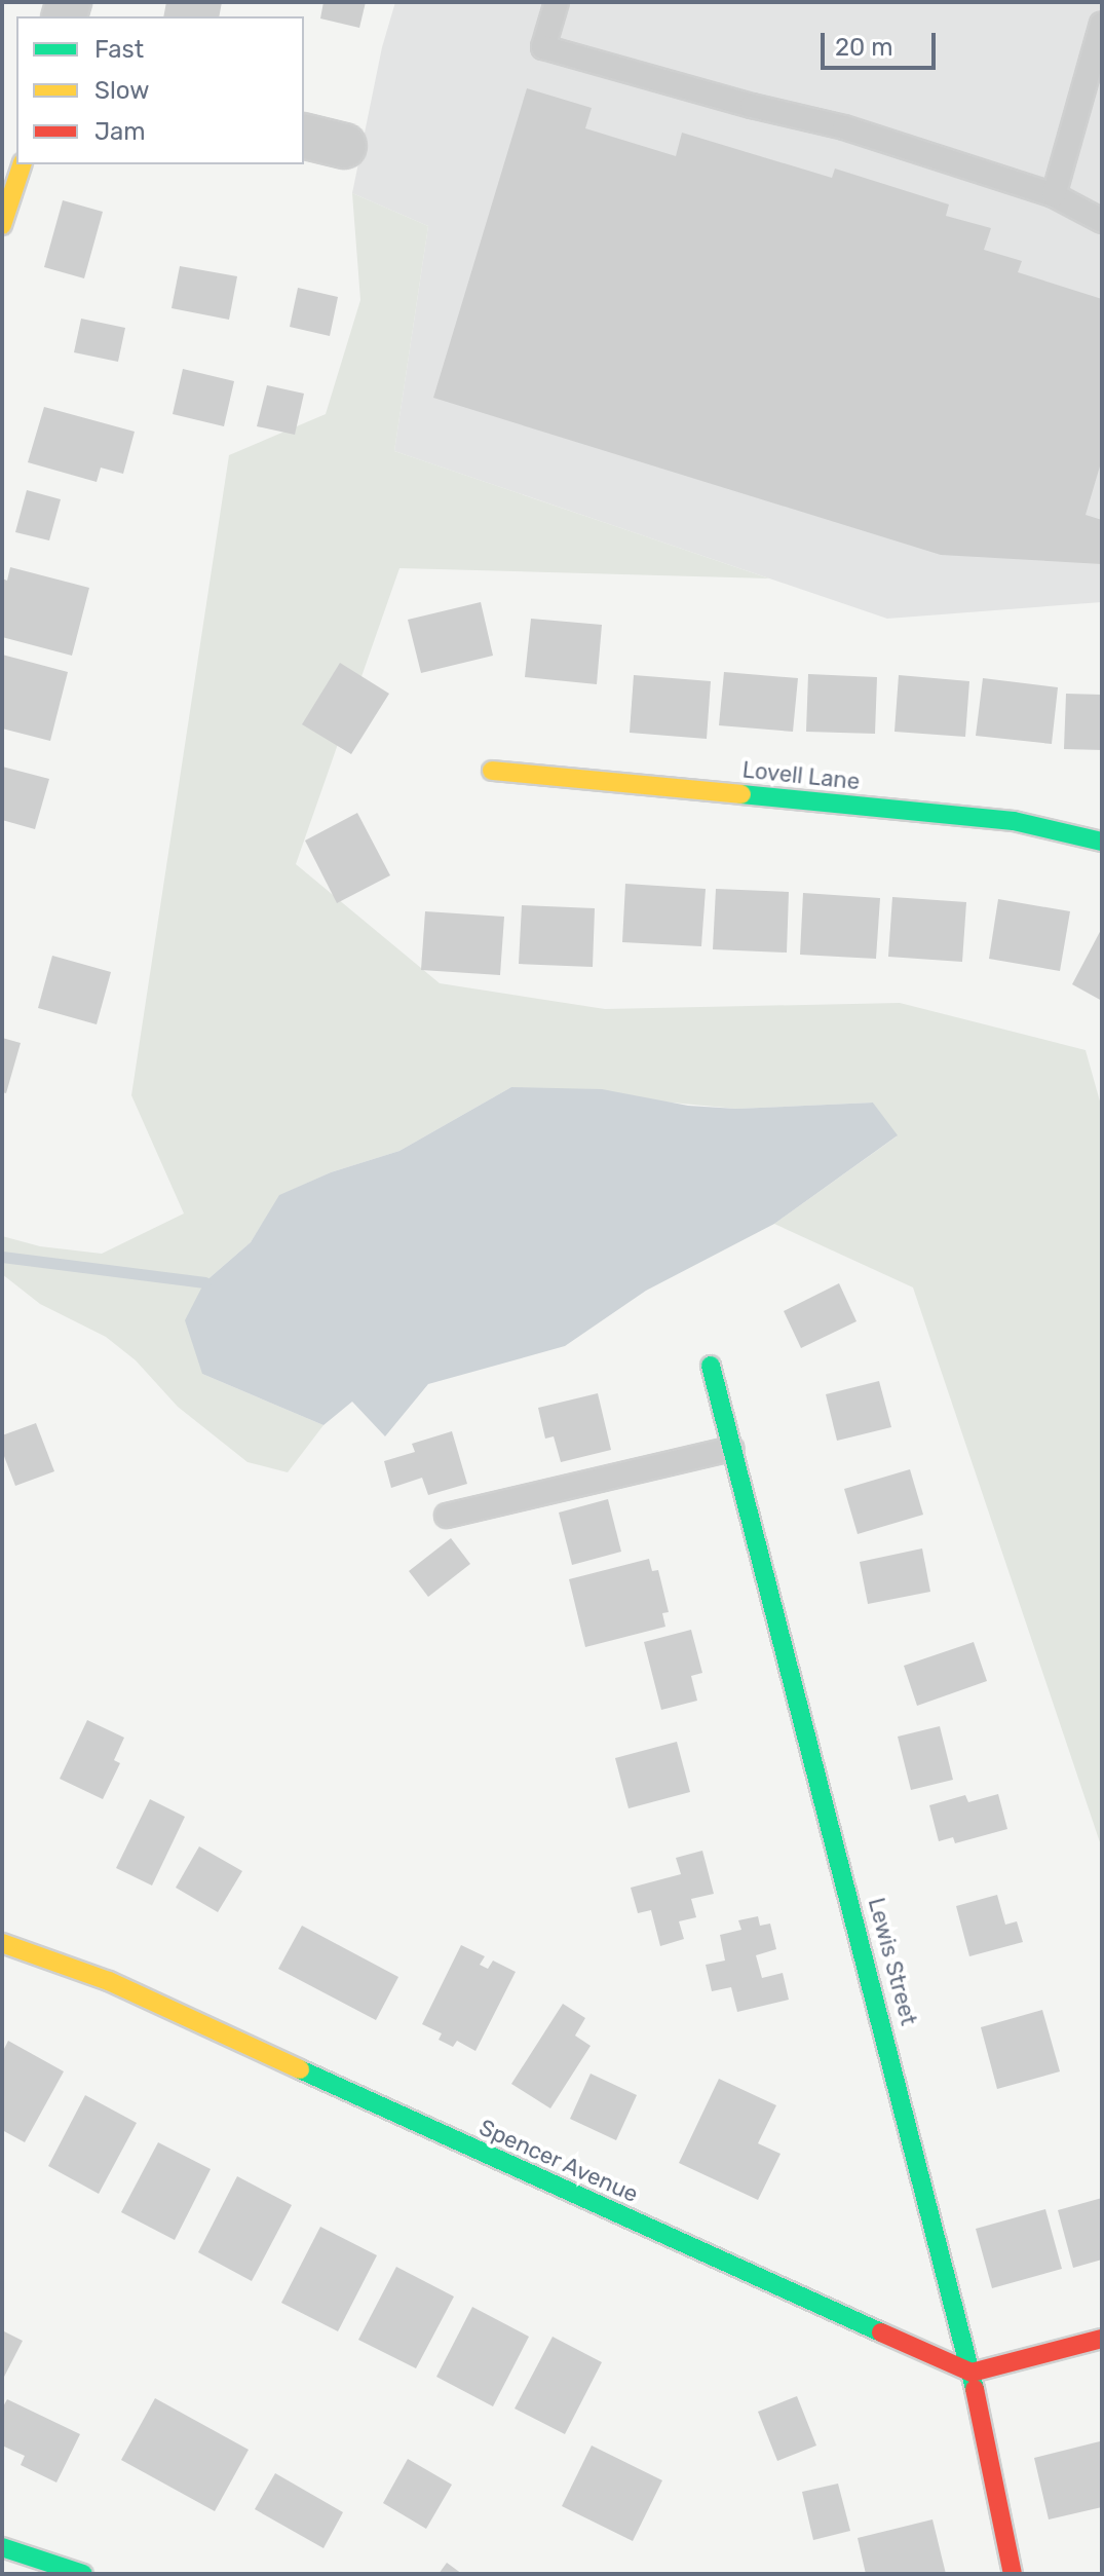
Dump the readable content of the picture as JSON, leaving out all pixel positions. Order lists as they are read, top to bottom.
{
  "streets": {
    "street": ["Lovell Lane", "Lewis Street", "Spencer Avenue"]
  },
  "crossings": [
    ["Lewis Street", "Spencer Avenue"]
  ],
  "legend": ["Fast", "Slow", "Jam"],
  "scale_bar": "20 m"
}
